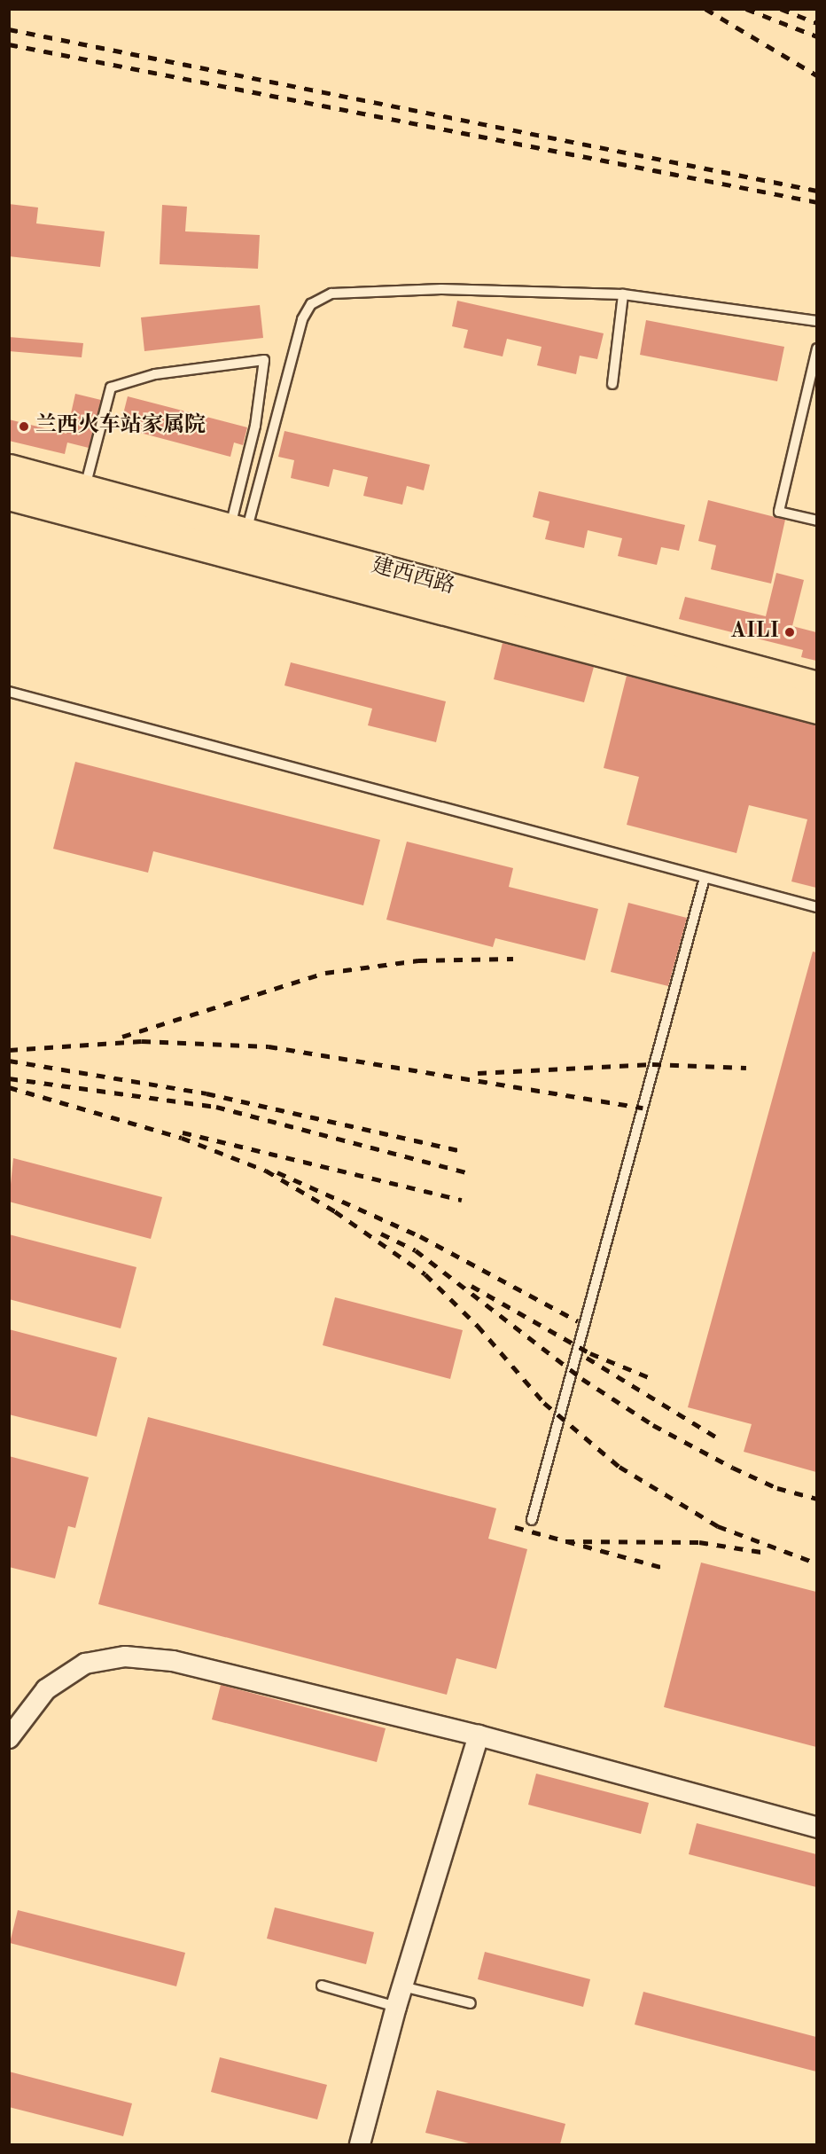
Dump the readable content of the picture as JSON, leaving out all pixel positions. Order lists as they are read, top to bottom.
{
  "streets": {
    "highway": ["建西西路"]
  },
  "places": ["兰西火车站家属院", "AILI"]
}
